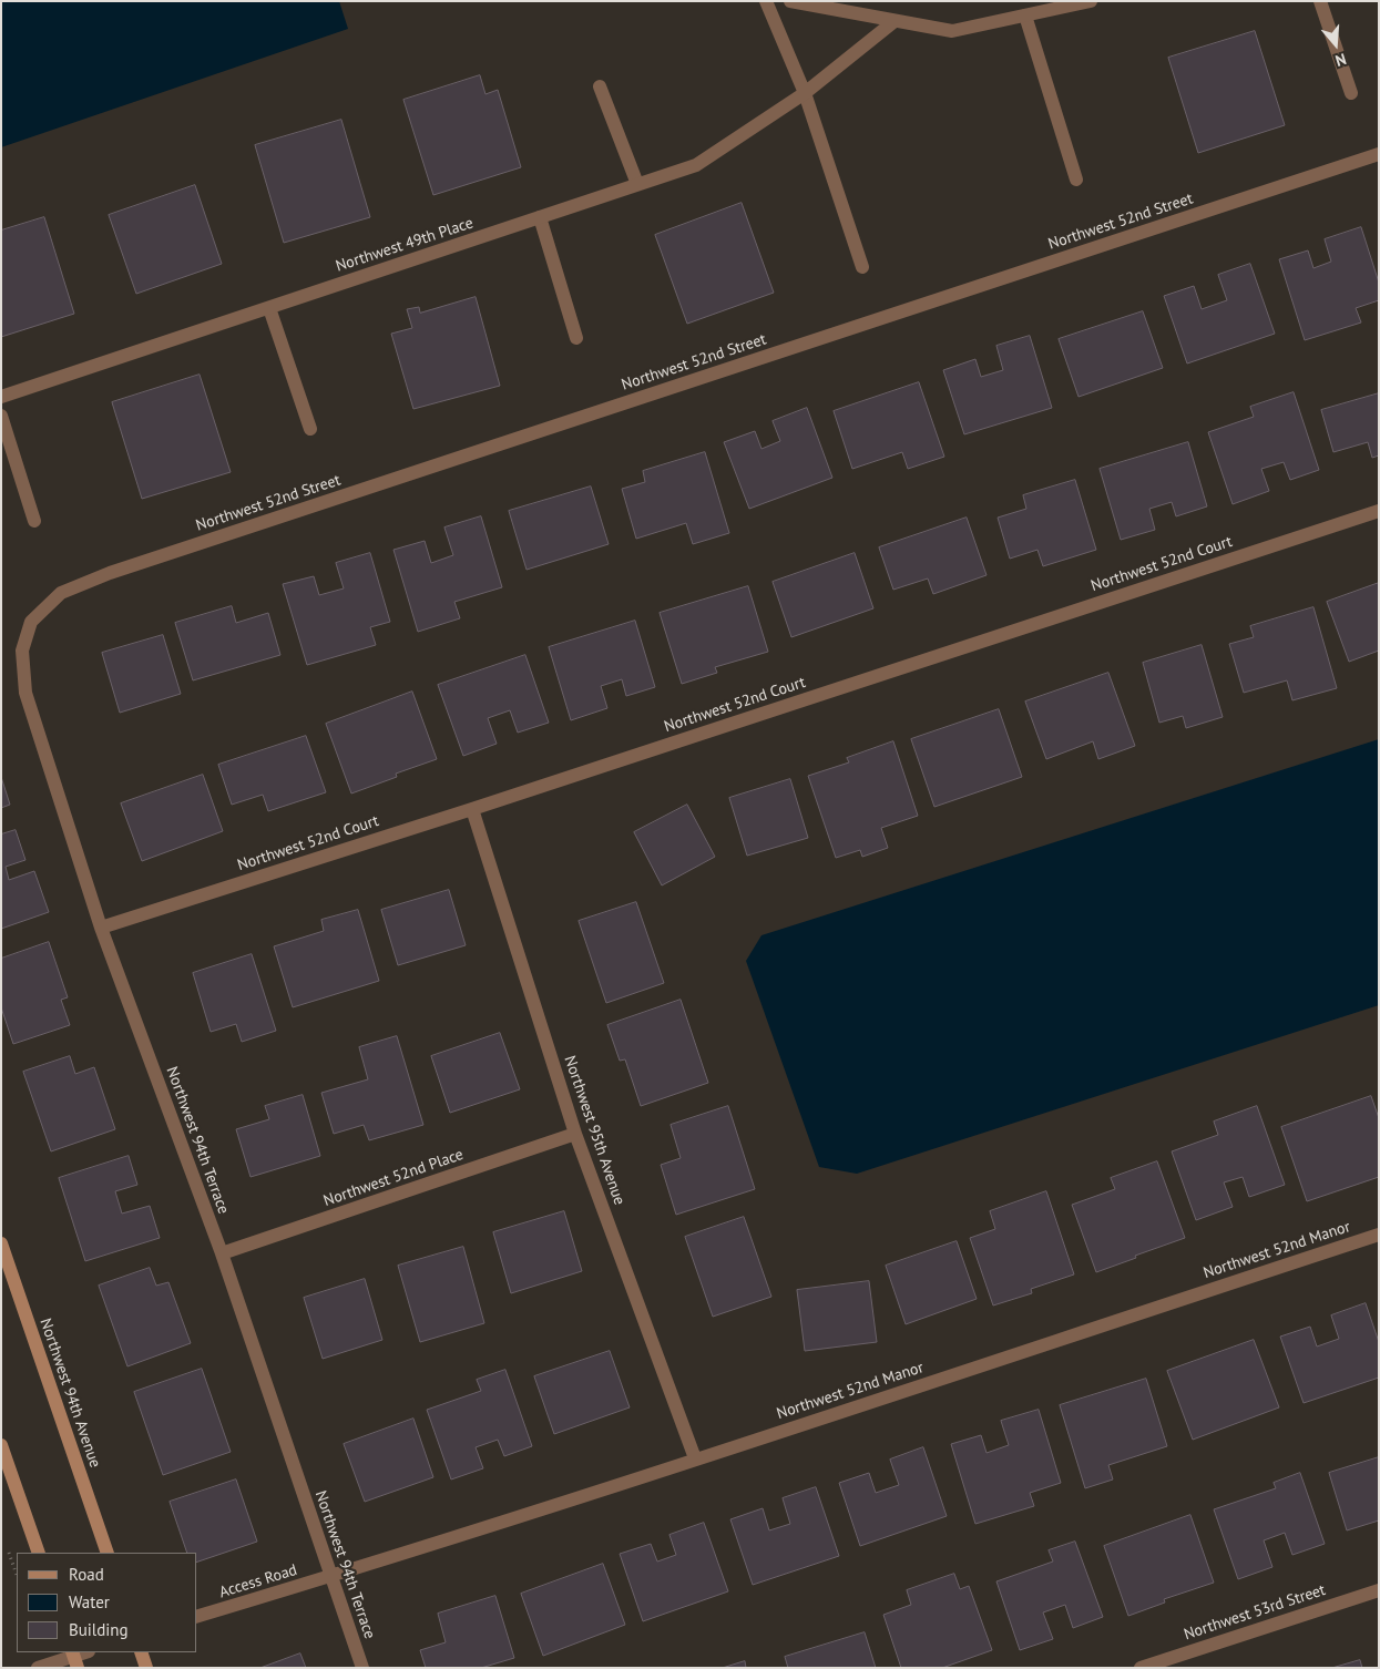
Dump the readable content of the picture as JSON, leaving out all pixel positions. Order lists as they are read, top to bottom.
{
  "streets": {
    "street": [
      "Northwest 52nd Street",
      "Northwest 49th Place",
      "Northwest 52nd Court",
      "Northwest 95th Avenue",
      "Northwest 94th Terrace",
      "Northwest 52nd Place",
      "Northwest 52nd Manor",
      "Northwest 94th Avenue",
      "Access Road",
      "Northwest 53rd Street"
    ]
  },
  "crossings": [
    ["Northwest 52nd Street", "Northwest 94th Terrace"],
    ["Northwest 52nd Court", "Northwest 95th Avenue"],
    ["Northwest 52nd Court", "Northwest 94th Terrace"],
    ["Northwest 95th Avenue", "Northwest 52nd Place"],
    ["Northwest 95th Avenue", "Northwest 52nd Manor"],
    ["Northwest 94th Terrace", "Northwest 52nd Place"],
    ["Northwest 94th Terrace", "Northwest 52nd Manor"],
    ["Northwest 94th Terrace", "Access Road"],
    ["Northwest 52nd Manor", "Access Road"]
  ],
  "legend": ["Road", "Water", "Building"],
  "north": "bottom"
}
